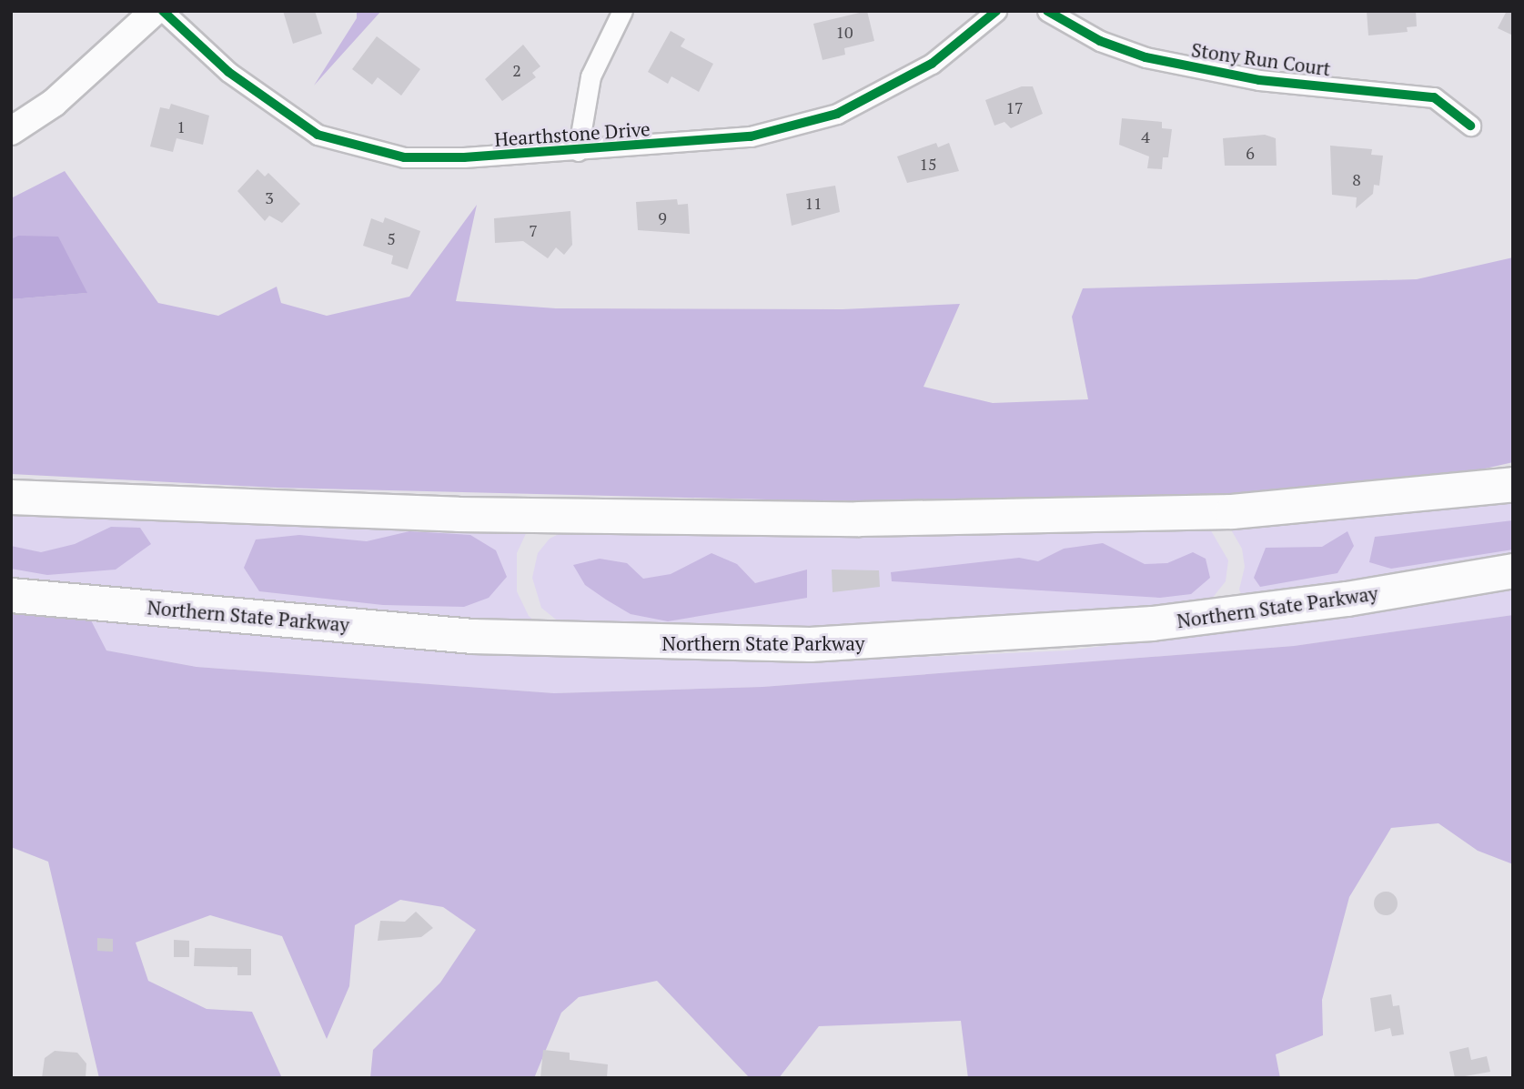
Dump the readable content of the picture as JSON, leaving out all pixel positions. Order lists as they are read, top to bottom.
{
  "streets": {
    "highway": ["Northern State Parkway"],
    "street": ["Stony Run Court", "Hearthstone Drive"]
  },
  "house_numbers": [
    "10",
    "2",
    "17",
    "1",
    "4",
    "6",
    "15",
    "8",
    "3",
    "11",
    "9",
    "7",
    "5"
  ]
}
